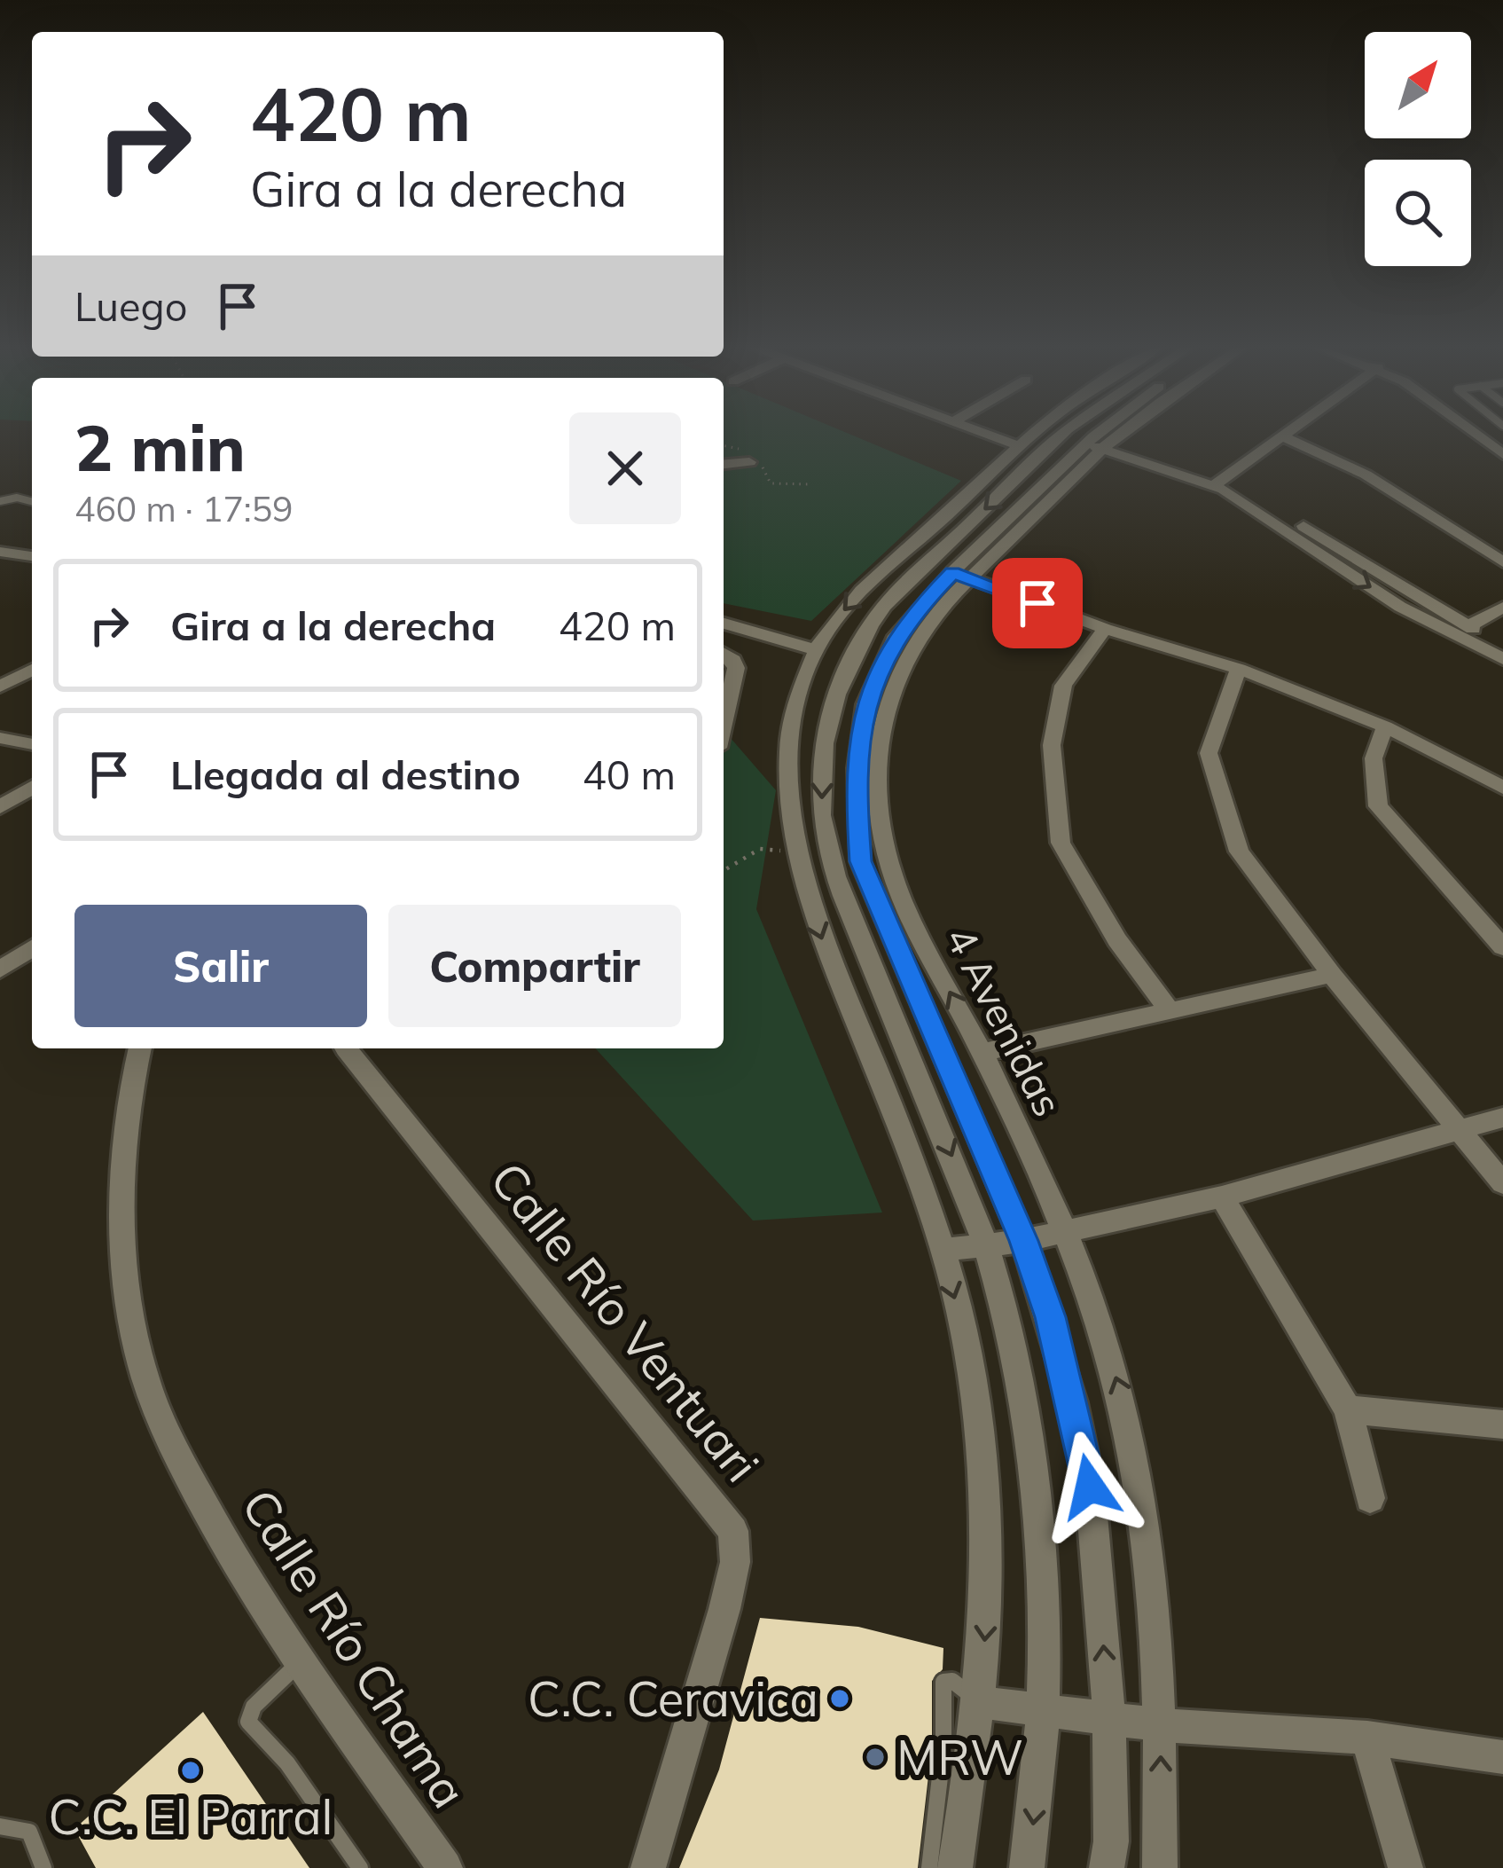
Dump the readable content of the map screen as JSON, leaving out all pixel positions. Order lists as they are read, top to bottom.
{
  "streets": {
    "street": ["4 Avenidas", "Calle Río Ventuari", "Calle Río Chama"]
  },
  "places": ["C.C. Ceravica", "MRW", "C.C. El Parral"],
  "north": "top right",
  "page": {
    "turn": ["420 m", "Gira a la derecha"],
    "then": "Luego",
    "heading": ["2 min", "460 m · 17:59"],
    "list": [
      {
        "name": "Gira a la derecha",
        "value": "420 m"
      },
      {
        "name": "Llegada al destino",
        "value": "40 m"
      }
    ],
    "buttons": ["Salir", "Compartir"]
  }
}
